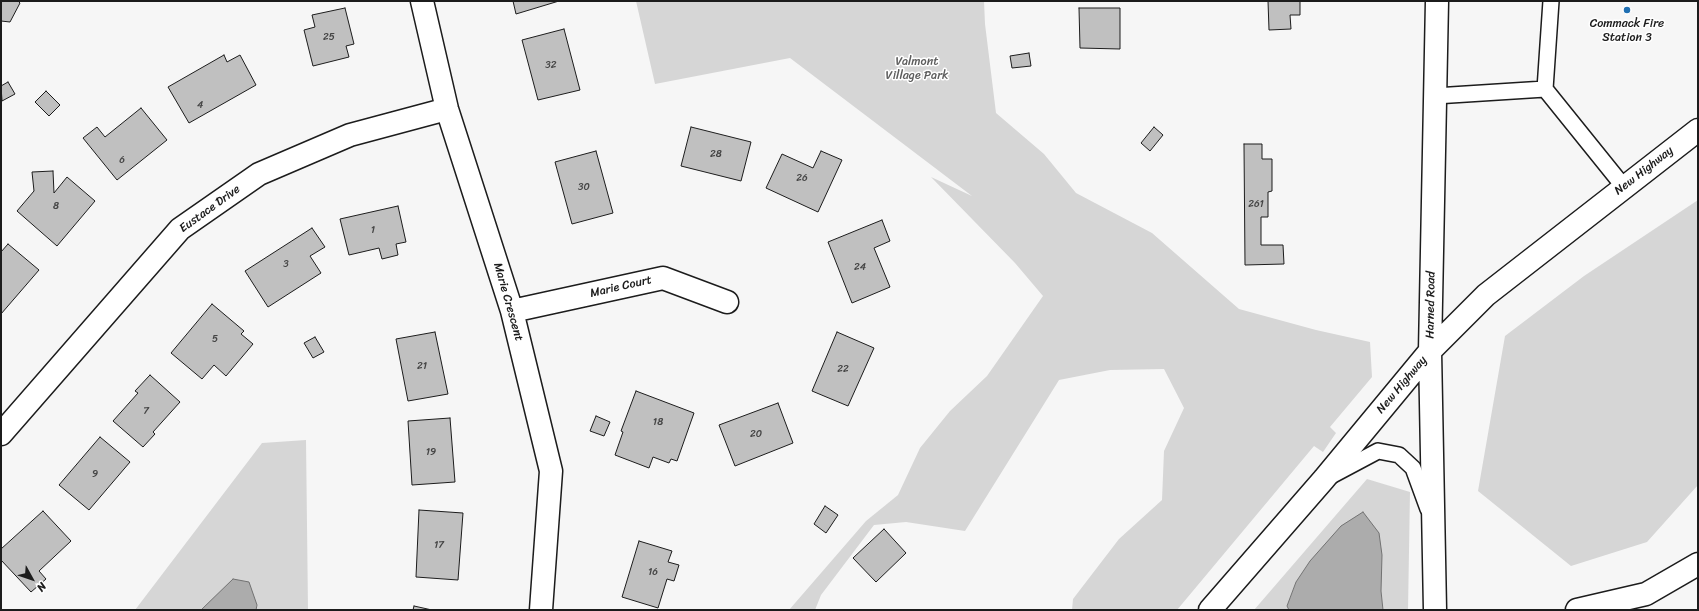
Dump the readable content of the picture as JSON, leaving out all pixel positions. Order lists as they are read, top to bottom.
{
  "streets": {
    "street": [
      "New Highway",
      "Eustace Drive",
      "Marie Court",
      "Marie Crescent",
      "Harned Road"
    ]
  },
  "crossings": [
    ["New Highway", "Harned Road"],
    ["Eustace Drive", "Marie Crescent"],
    ["Marie Court", "Marie Crescent"]
  ],
  "parks": ["Valmont Village Park"],
  "places": ["Commack Fire Station 3"],
  "house_numbers": [
    "25",
    "32",
    "4",
    "28",
    "6",
    "26",
    "30",
    "261",
    "8",
    "1",
    "3",
    "24",
    "5",
    "21",
    "22",
    "7",
    "18",
    "20",
    "19",
    "9",
    "17",
    "16"
  ],
  "north": "bottom right"
}
